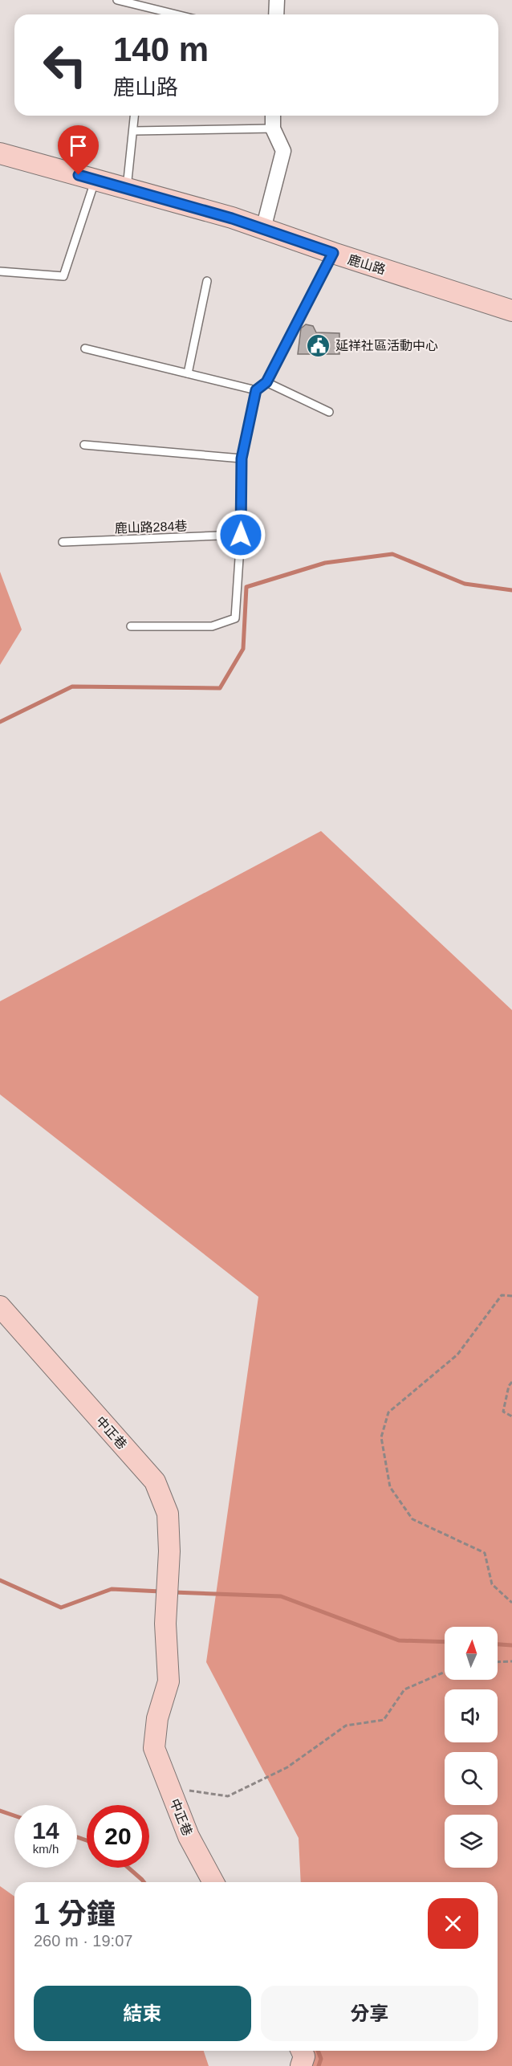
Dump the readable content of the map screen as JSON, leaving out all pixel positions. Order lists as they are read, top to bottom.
{
  "streets": {
    "street": ["鹿山路", "中正巷"],
    "lane": ["鹿山路284巷"]
  },
  "places": {
    "public building": ["延祥社區活動中心"]
  },
  "north": "top",
  "page": {
    "turn": ["140 m", "鹿山路"],
    "speed": "14 km/h",
    "limit": "20",
    "heading": ["1 分鐘", "260 m · 19:07"],
    "buttons": ["結束", "分享"]
  }
}
